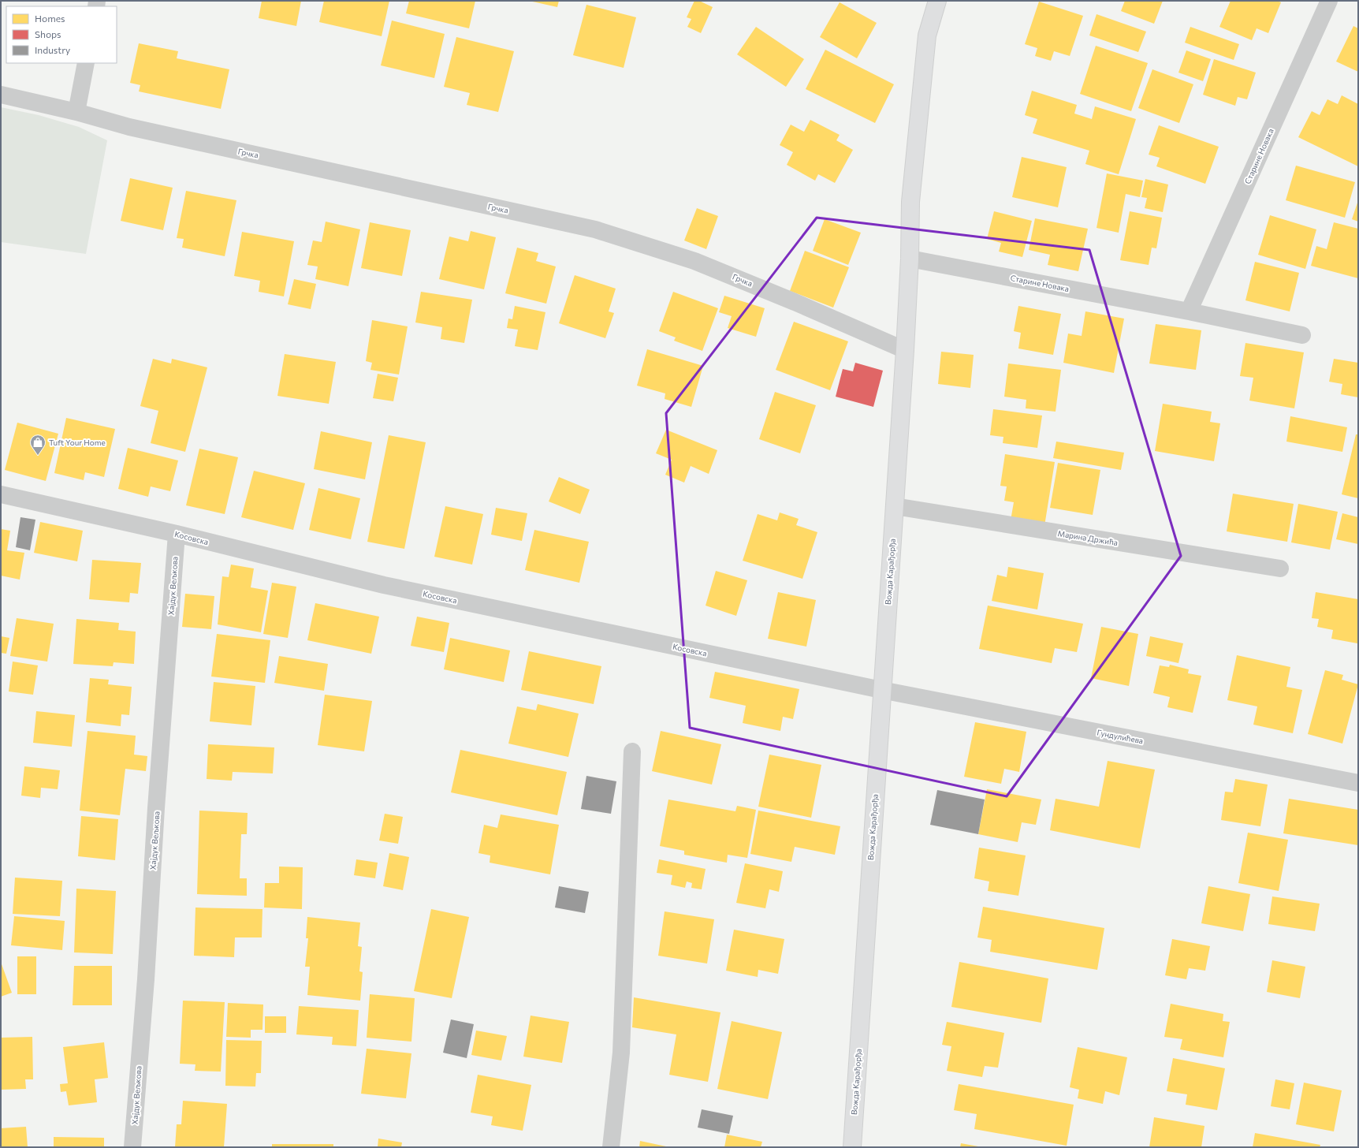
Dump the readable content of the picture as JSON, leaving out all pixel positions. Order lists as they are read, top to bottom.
{
  "streets": {
    "main road": ["Вожда Карађорђа"],
    "street": [
      "Грчка",
      "Старине Новака",
      "Косовска",
      "Марина Држића",
      "Хајдук Вељкова",
      "Гундулићева"
    ]
  },
  "crossings": [
    ["Грчка", "Вожда Карађорђа"],
    ["Старине Новака", "Вожда Карађорђа"],
    ["Косовска", "Вожда Карађорђа"],
    ["Косовска", "Хајдук Вељкова"],
    ["Косовска", "Гундулићева"],
    ["Марина Држића", "Вожда Карађорђа"],
    ["Вожда Карађорђа", "Гундулићева"]
  ],
  "places": {
    "shop": ["Tuft Your Home"]
  },
  "legend": ["Homes", "Shops", "Industry"]
}
